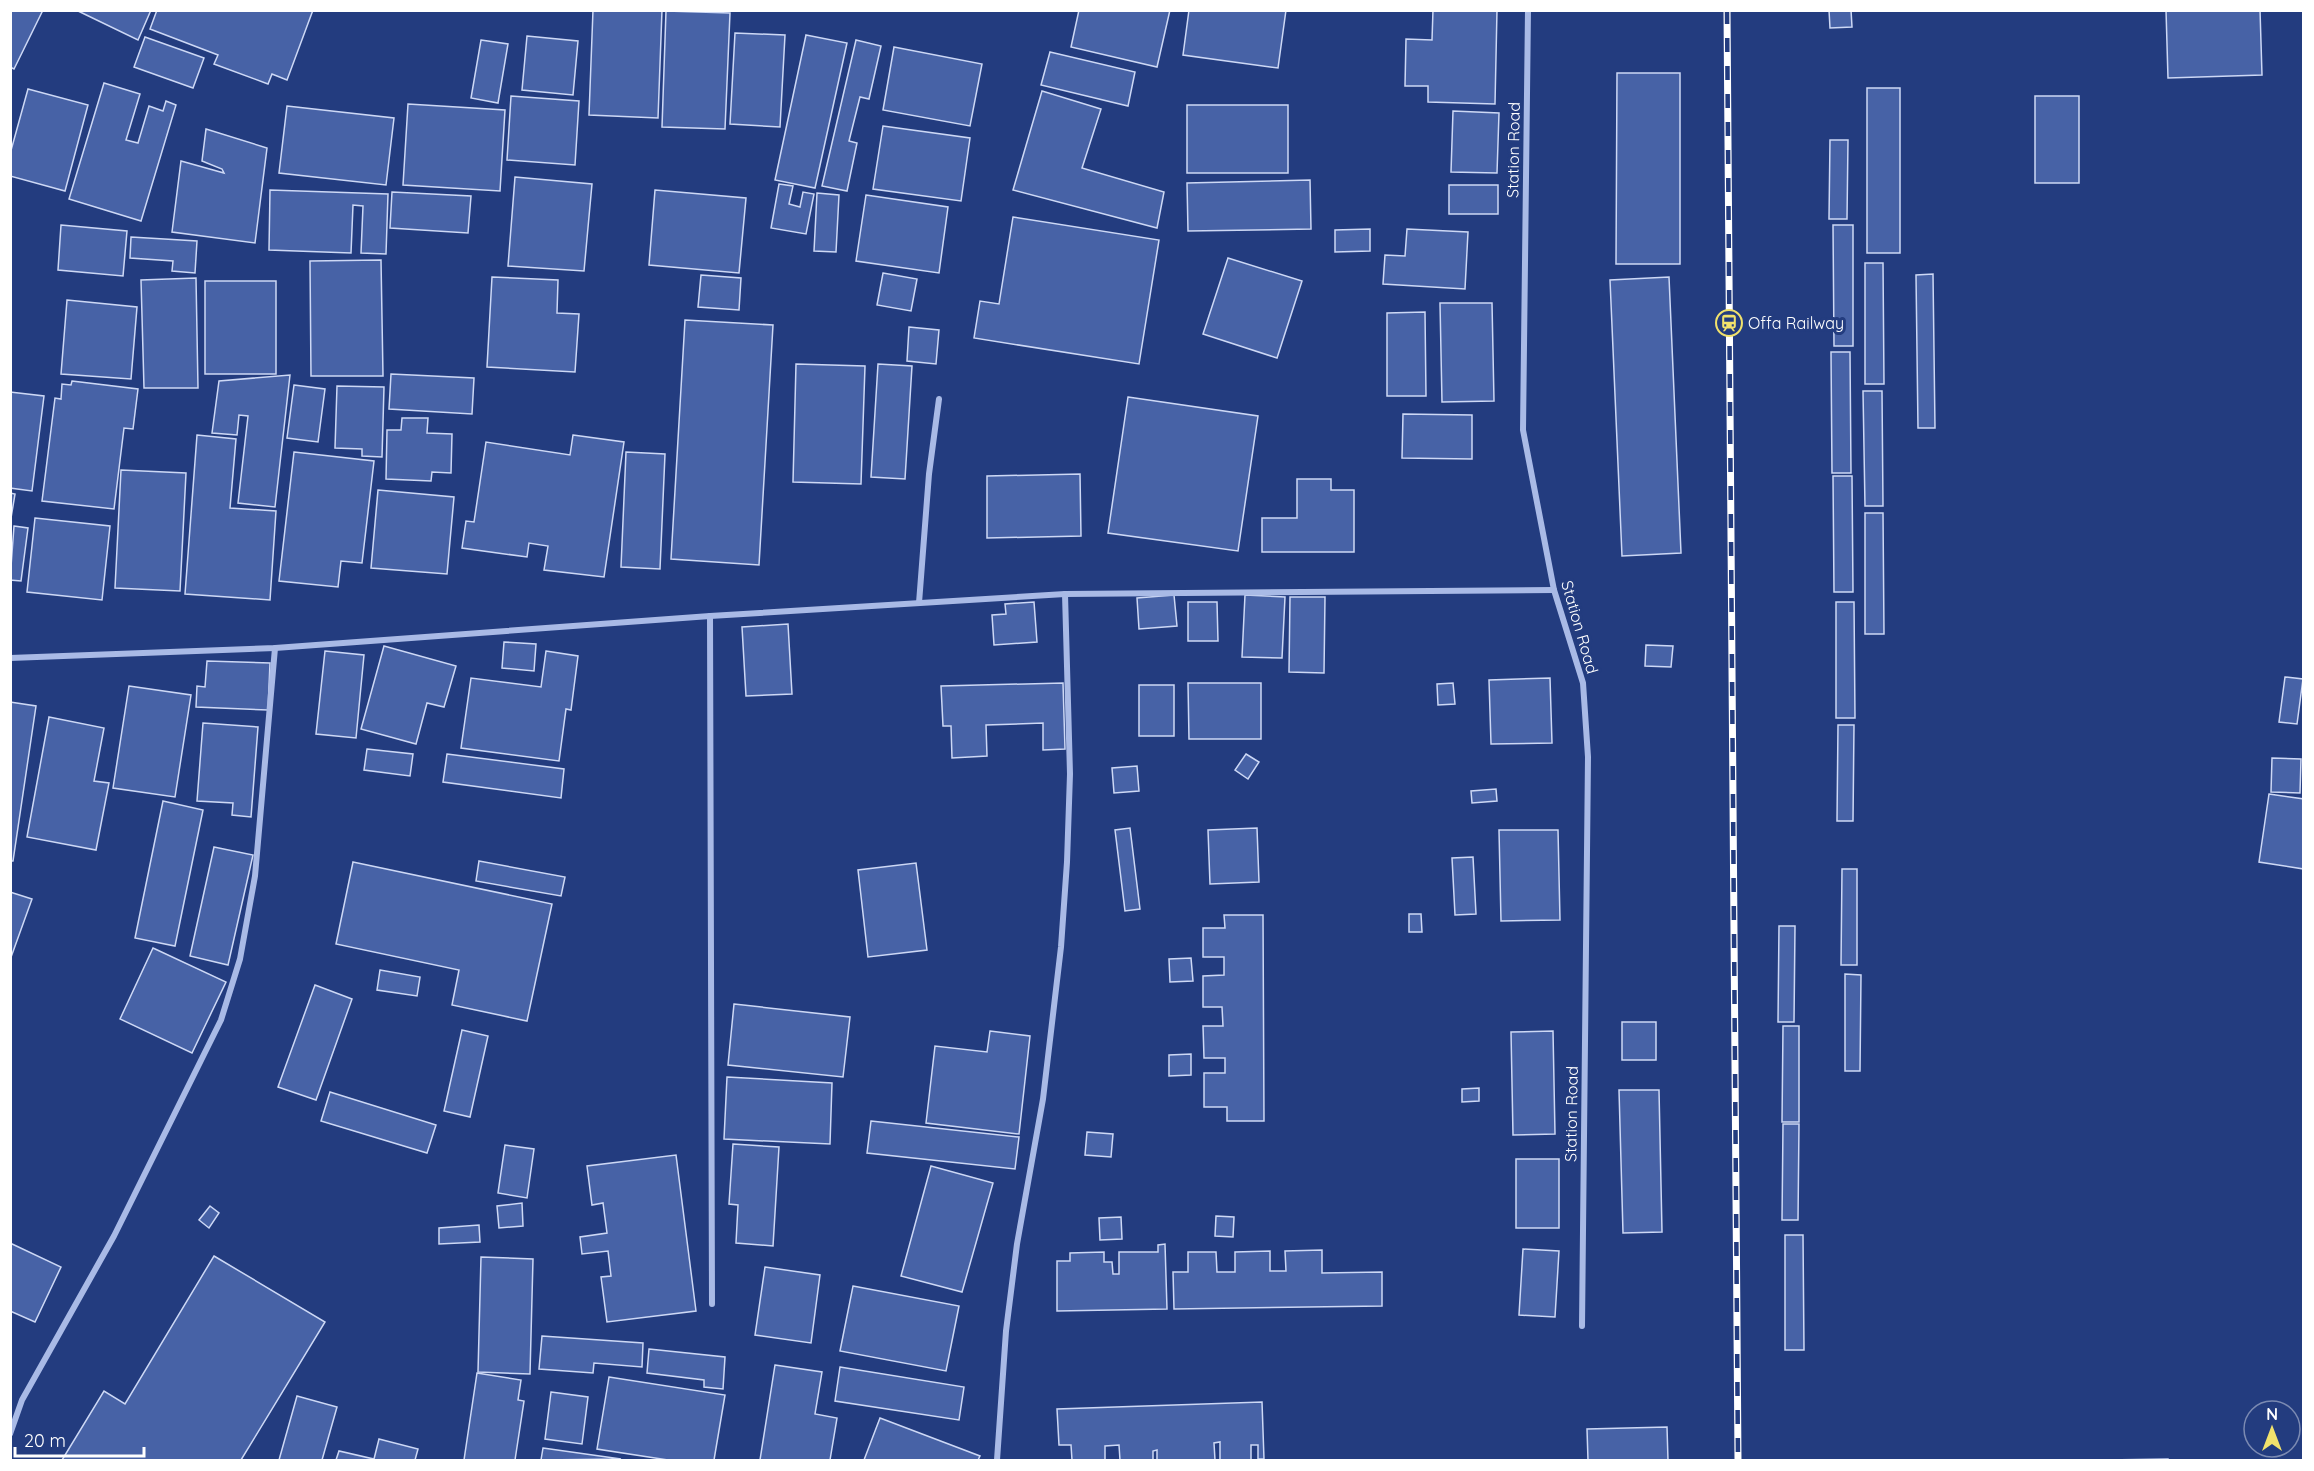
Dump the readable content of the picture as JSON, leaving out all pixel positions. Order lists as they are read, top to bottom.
{
  "streets": {
    "street": ["Station Road"]
  },
  "places": {
    "station": ["Offa Railway"]
  },
  "scale_bar": "20 m",
  "north": "top"
}
